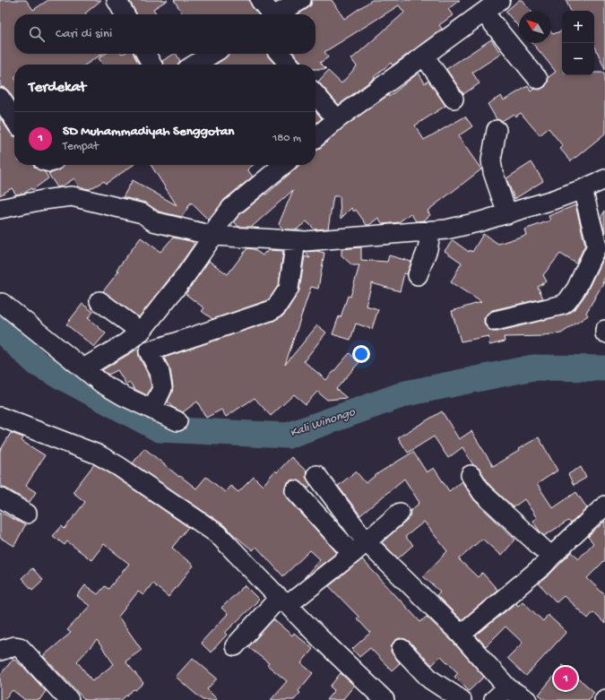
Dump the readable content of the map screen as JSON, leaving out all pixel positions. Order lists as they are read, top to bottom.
{
  "water": ["Kali Winongo"],
  "north": "top left",
  "page": {
    "map_buttons": ["+", "−"],
    "search": "Cari di sini",
    "heading": "Terdekat",
    "list": [
      {
        "mark": "1",
        "name": "SD Muhammadiyah Senggotan",
        "note": "Tempat",
        "value": "180 m"
      }
    ],
    "pins": "1"
  }
}
